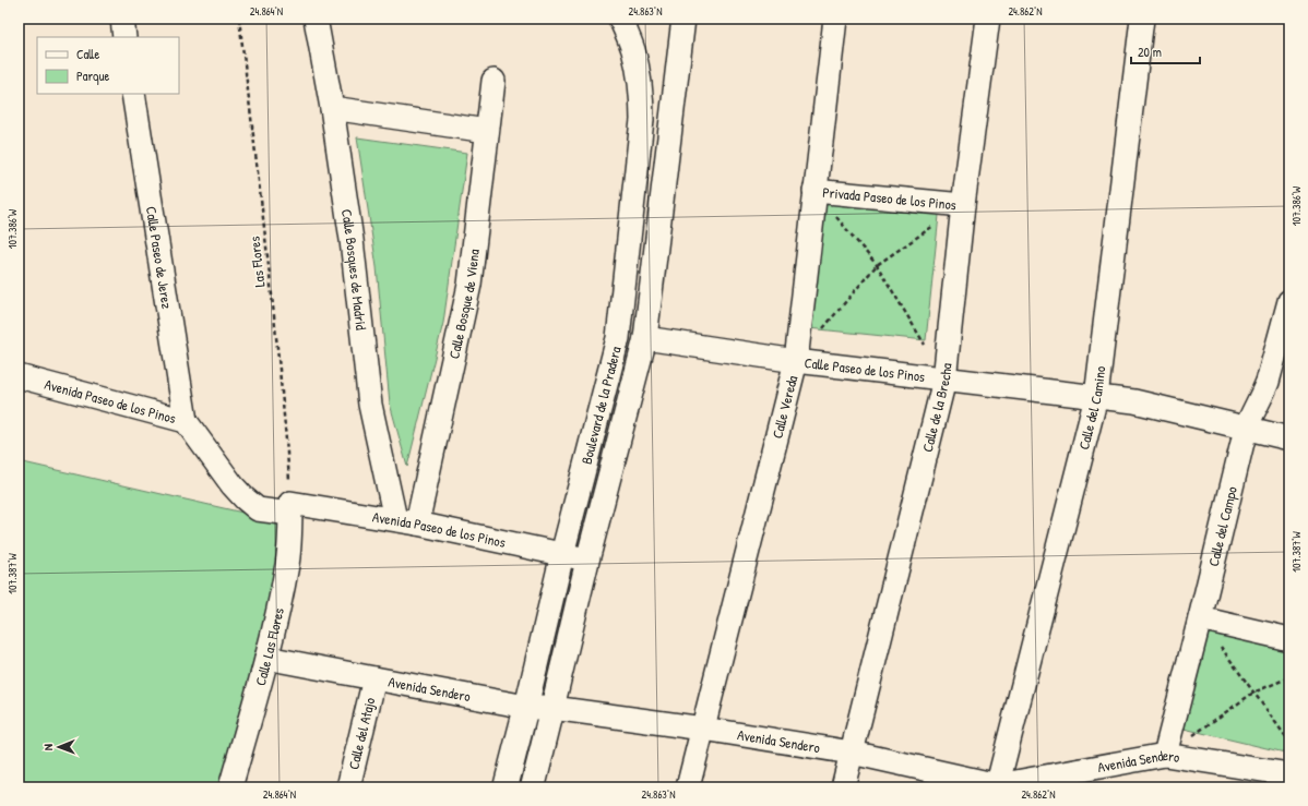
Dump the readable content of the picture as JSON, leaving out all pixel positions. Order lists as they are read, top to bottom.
{
  "streets": {
    "street": [
      "Privada Paseo de los Pinos",
      "Calle Paseo de Jerez",
      "Calle Bosques de Madrid",
      "Calle Bosque de Viena",
      "Calle Paseo de los Pinos",
      "Avenida Paseo de los Pinos",
      "Boulevard de la Pradera",
      "Calle Vereda",
      "Calle de la Brecha",
      "Calle del Camino",
      "Calle del Campo",
      "Calle Las Flores",
      "Avenida Sendero",
      "Calle del Atajo"
    ],
    "path": ["Las Flores"]
  },
  "crossings": [
    ["Privada Paseo de los Pinos", "Calle Vereda"],
    ["Privada Paseo de los Pinos", "Calle de la Brecha"],
    ["Calle Paseo de Jerez", "Avenida Paseo de los Pinos"],
    ["Las Flores", "Avenida Paseo de los Pinos"],
    ["Las Flores", "Calle Las Flores"],
    ["Calle Bosques de Madrid", "Avenida Paseo de los Pinos"],
    ["Calle Bosque de Viena", "Avenida Paseo de los Pinos"],
    ["Calle Paseo de los Pinos", "Boulevard de la Pradera"],
    ["Calle Paseo de los Pinos", "Calle Vereda"],
    ["Calle Paseo de los Pinos", "Calle de la Brecha"],
    ["Calle Paseo de los Pinos", "Calle del Camino"],
    ["Calle Paseo de los Pinos", "Calle del Campo"],
    ["Avenida Paseo de los Pinos", "Boulevard de la Pradera"],
    ["Avenida Paseo de los Pinos", "Calle Las Flores"],
    ["Boulevard de la Pradera", "Avenida Sendero"],
    ["Calle Vereda", "Avenida Sendero"],
    ["Calle de la Brecha", "Avenida Sendero"],
    ["Calle del Camino", "Avenida Sendero"],
    ["Calle del Campo", "Avenida Sendero"],
    ["Calle Las Flores", "Avenida Sendero"],
    ["Avenida Sendero", "Calle del Atajo"]
  ],
  "legend": ["Calle", "Parque"],
  "scale_bar": "20 m",
  "north": "left",
  "coordinates": [
    "24.864°N",
    "24.863°N",
    "24.862°N",
    "107.386°W",
    "107.387°W"
  ]
}
